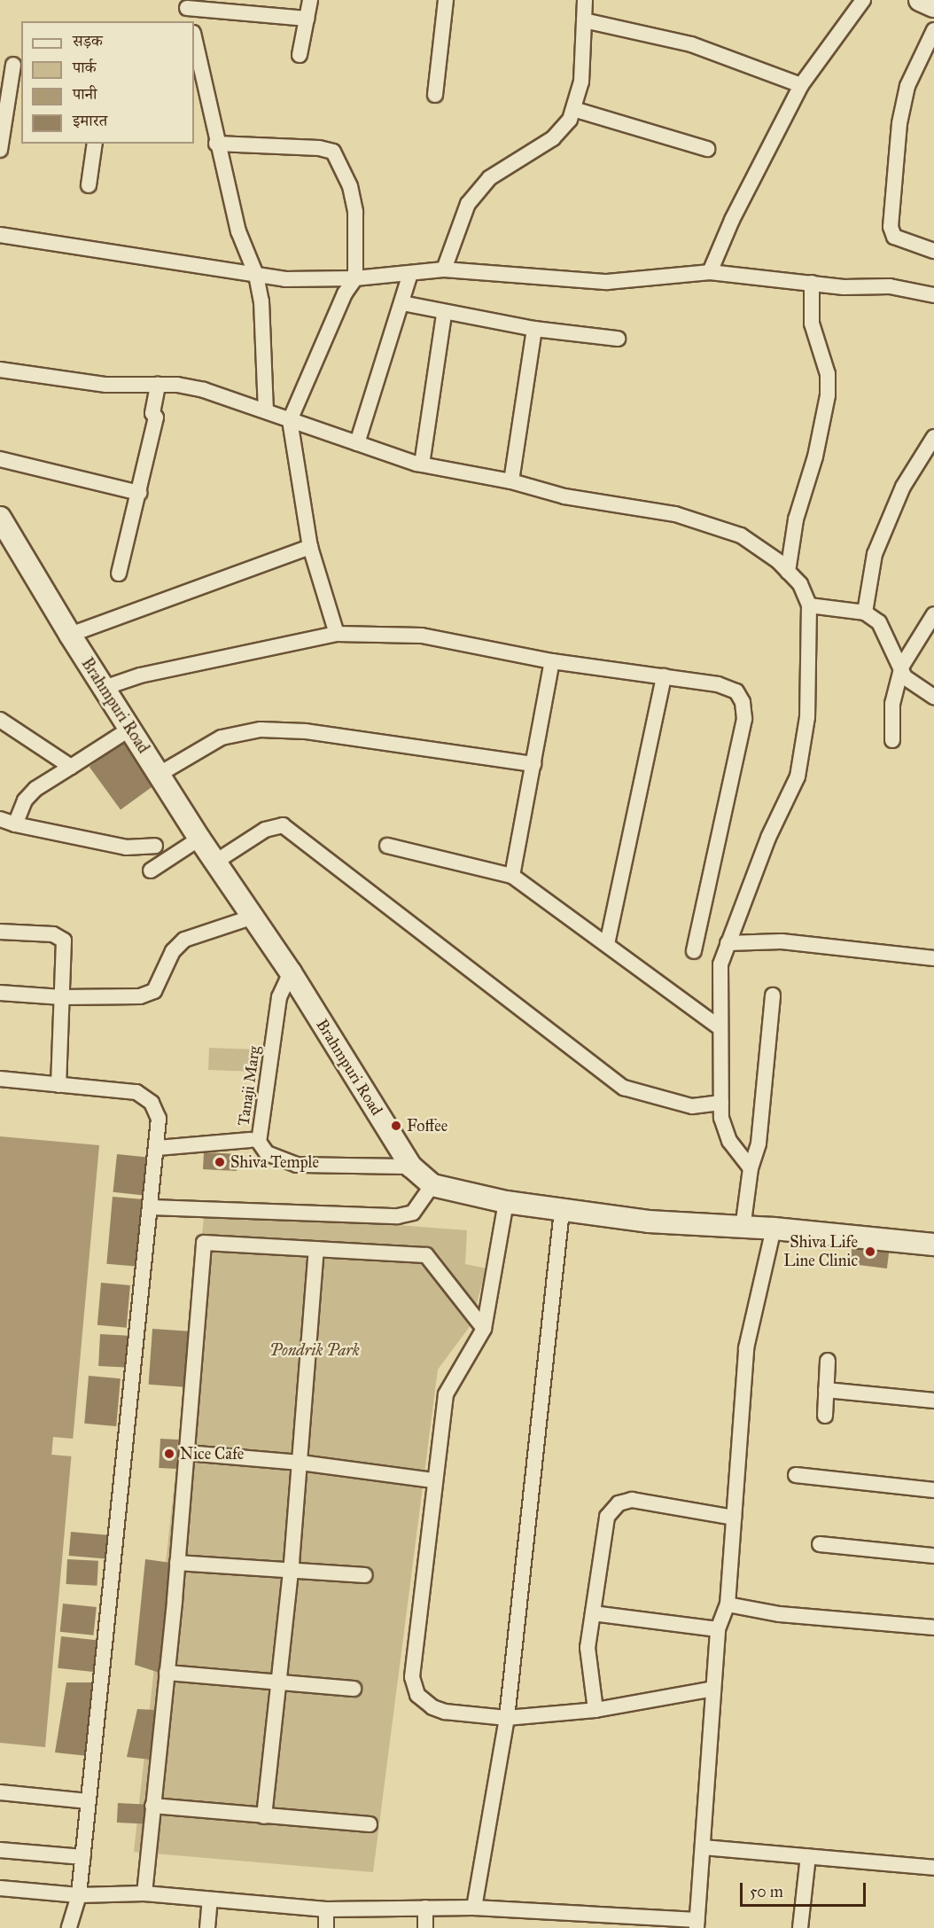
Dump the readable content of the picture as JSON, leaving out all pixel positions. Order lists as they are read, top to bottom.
{
  "streets": {
    "street": ["Brahmpuri Road", "Tanaji Marg"]
  },
  "crossings": [
    ["Brahmpuri Road", "Tanaji Marg"]
  ],
  "parks": ["Pondrik Park"],
  "places": [
    "Foffee",
    "Shiva Temple",
    "Shiva Life Line Clinic",
    "Nice Cafe"
  ],
  "legend": [
    "सड़क",
    "पार्क",
    "पानी",
    "इमारत"
  ],
  "scale_bar": "50 m"
}
